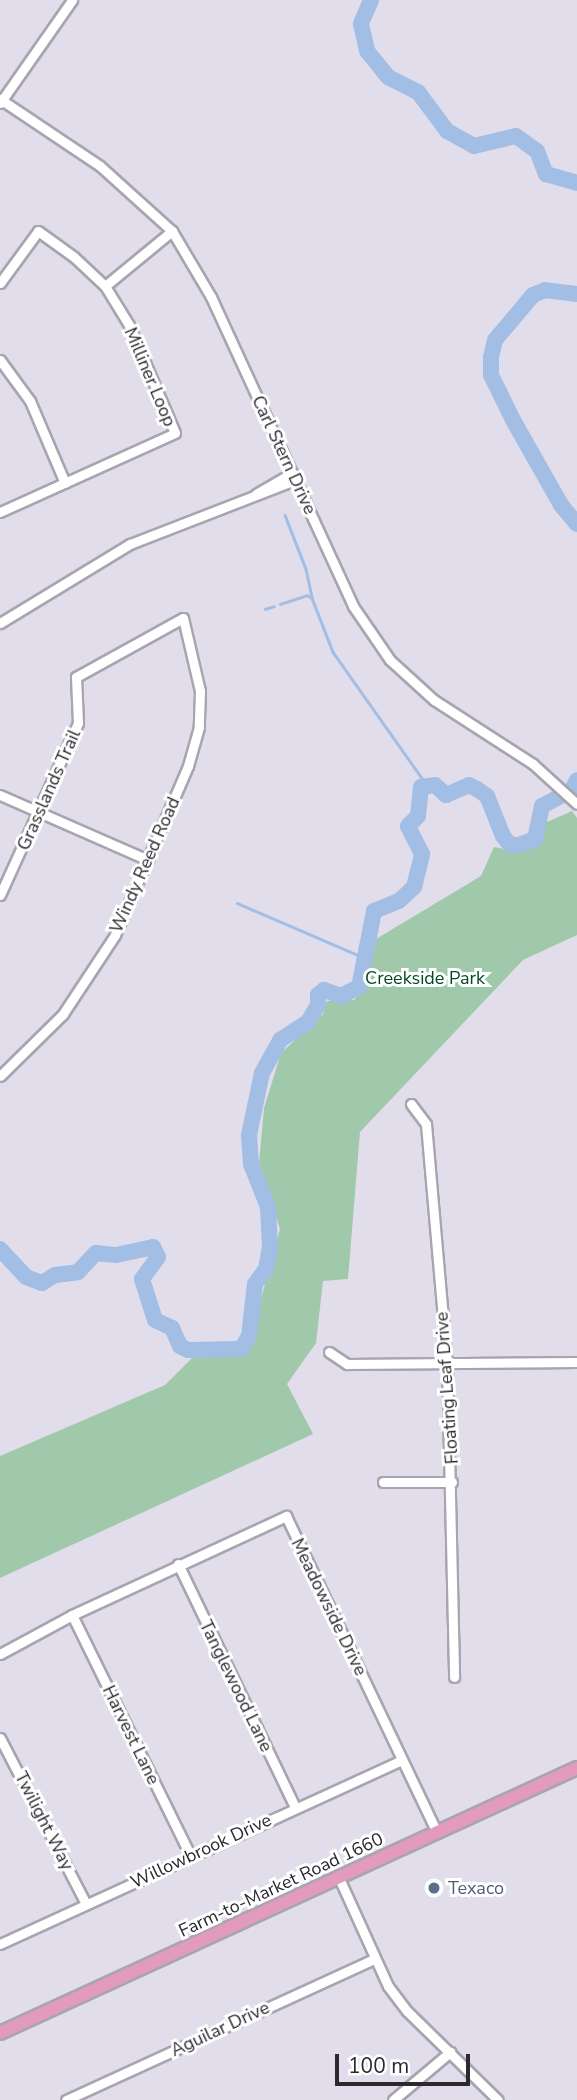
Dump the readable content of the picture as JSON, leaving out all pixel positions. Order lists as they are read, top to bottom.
{
  "streets": {
    "main road": ["Farm-to-Market Road 1660"],
    "street": [
      "Milliner Loop",
      "Carl Stern Drive",
      "Grasslands Trail",
      "Windy Reed Road",
      "Floating Leaf Drive",
      "Meadowside Drive",
      "Tanglewood Lane",
      "Harvest Lane",
      "Twilight Way",
      "Willowbrook Drive",
      "Aguilar Drive"
    ]
  },
  "crossings": [
    ["Grasslands Trail", "Windy Reed Road"],
    ["Meadowside Drive", "Tanglewood Lane"],
    ["Meadowside Drive", "Harvest Lane"],
    ["Meadowside Drive", "Willowbrook Drive"],
    ["Meadowside Drive", "Farm-to-Market Road 1660"],
    ["Tanglewood Lane", "Willowbrook Drive"],
    ["Harvest Lane", "Willowbrook Drive"],
    ["Twilight Way", "Willowbrook Drive"]
  ],
  "parks": ["Creekside Park"],
  "places": ["Texaco"],
  "scale_bar": "100 m"
}
